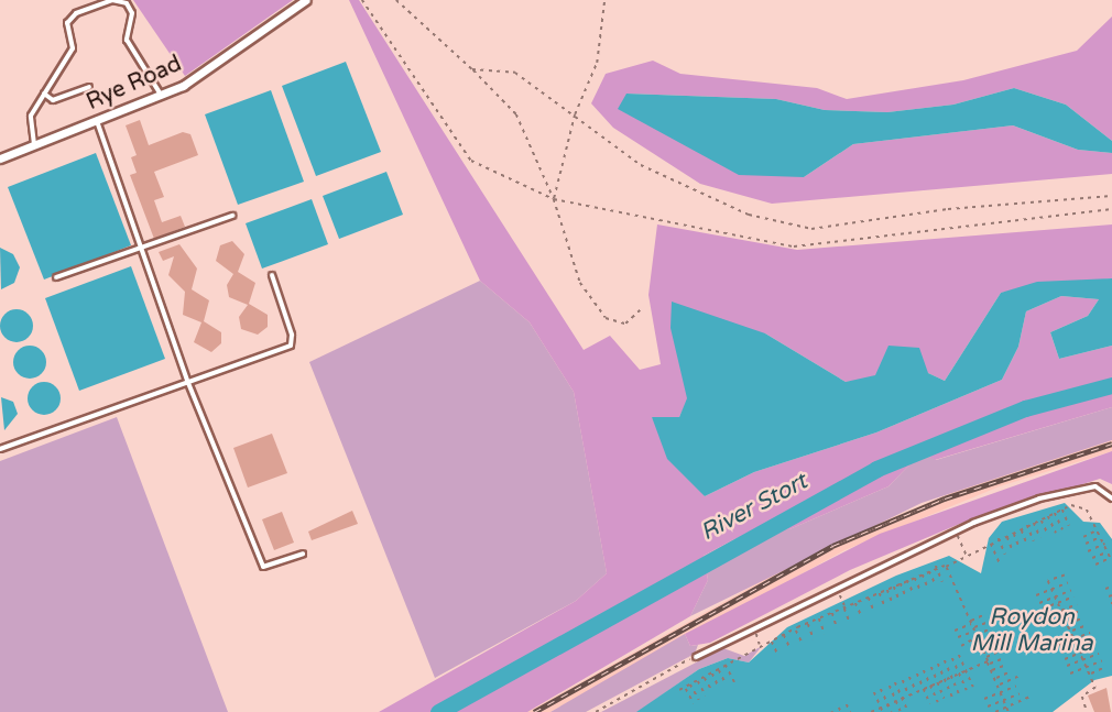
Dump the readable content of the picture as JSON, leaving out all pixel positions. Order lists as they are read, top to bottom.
{
  "streets": {
    "street": ["Rye Road"]
  },
  "water": ["River Stort", "Roydon Mill Marina"]
}
